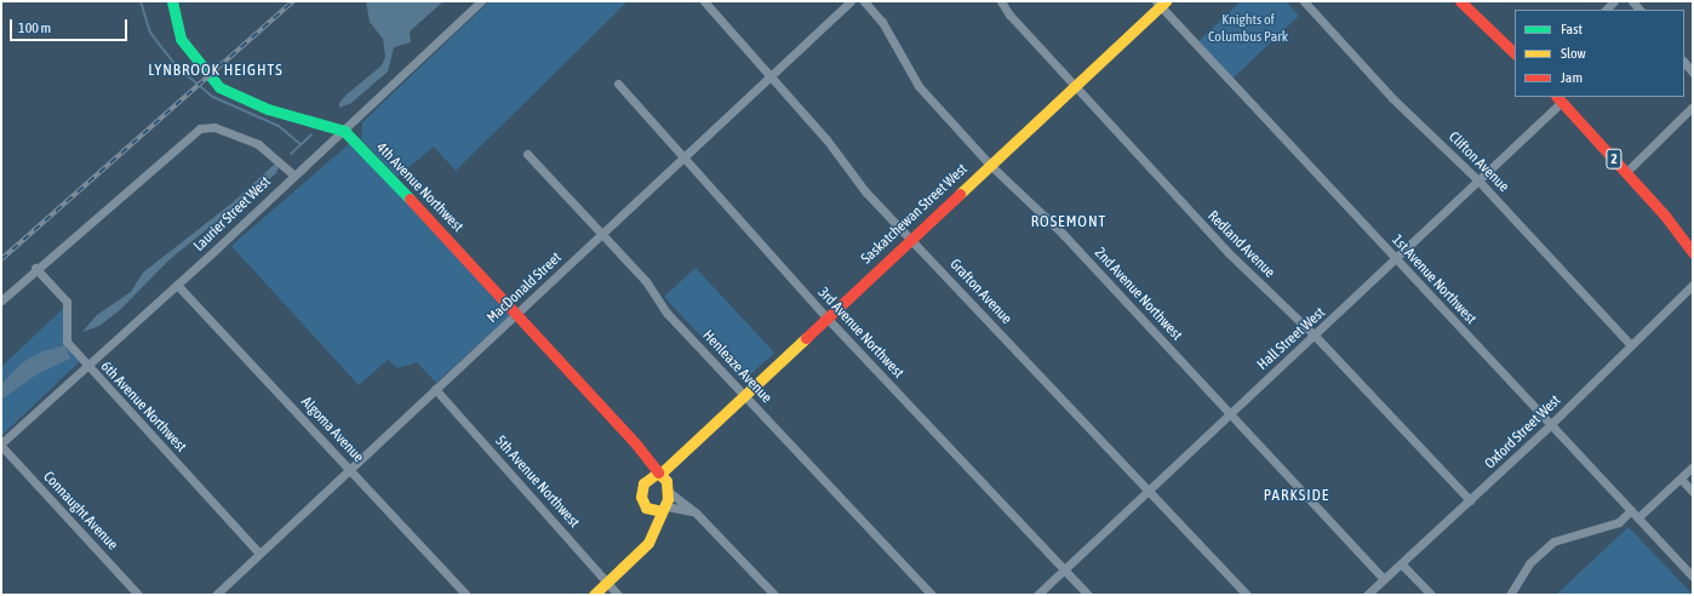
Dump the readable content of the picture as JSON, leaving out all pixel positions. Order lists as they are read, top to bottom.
{
  "streets": {
    "street": [
      "2",
      "Clifton Avenue",
      "4th Avenue Northwest",
      "Laurier Street West",
      "Saskatchewan Street West",
      "Redland Avenue",
      "1st Avenue Northwest",
      "MacDonald Street",
      "Grafton Avenue",
      "2nd Avenue Northwest",
      "3rd Avenue Northwest",
      "Hall Street West",
      "Henleaze Avenue",
      "6th Avenue Northwest",
      "Algoma Avenue",
      "Oxford Street West",
      "5th Avenue Northwest",
      "Connaught Avenue"
    ]
  },
  "crossings": [
    ["2", "Hall Street West"],
    ["Clifton Avenue", "Hall Street West"],
    ["Clifton Avenue", "Oxford Street West"],
    ["4th Avenue Northwest", "Laurier Street West"],
    ["4th Avenue Northwest", "Saskatchewan Street West"],
    ["4th Avenue Northwest", "MacDonald Street"],
    ["Laurier Street West", "6th Avenue Northwest"],
    ["Laurier Street West", "Algoma Avenue"],
    ["Laurier Street West", "Connaught Avenue"],
    ["Saskatchewan Street West", "Redland Avenue"],
    ["Saskatchewan Street West", "1st Avenue Northwest"],
    ["Saskatchewan Street West", "Grafton Avenue"],
    ["Saskatchewan Street West", "2nd Avenue Northwest"],
    ["Saskatchewan Street West", "3rd Avenue Northwest"],
    ["Saskatchewan Street West", "Henleaze Avenue"],
    ["Redland Avenue", "Hall Street West"],
    ["Redland Avenue", "Oxford Street West"],
    ["1st Avenue Northwest", "Hall Street West"],
    ["1st Avenue Northwest", "Oxford Street West"],
    ["MacDonald Street", "Grafton Avenue"],
    ["MacDonald Street", "3rd Avenue Northwest"],
    ["MacDonald Street", "Henleaze Avenue"],
    ["MacDonald Street", "6th Avenue Northwest"],
    ["MacDonald Street", "Algoma Avenue"],
    ["MacDonald Street", "5th Avenue Northwest"],
    ["Grafton Avenue", "Hall Street West"],
    ["2nd Avenue Northwest", "Hall Street West"],
    ["2nd Avenue Northwest", "Oxford Street West"],
    ["3rd Avenue Northwest", "Hall Street West"]
  ],
  "districts": ["LYNBROOK HEIGHTS", "ROSEMONT", "PARKSIDE"],
  "parks": ["Knights of Columbus Park"],
  "legend": ["Fast", "Slow", "Jam"],
  "scale_bar": "100 m"
}
